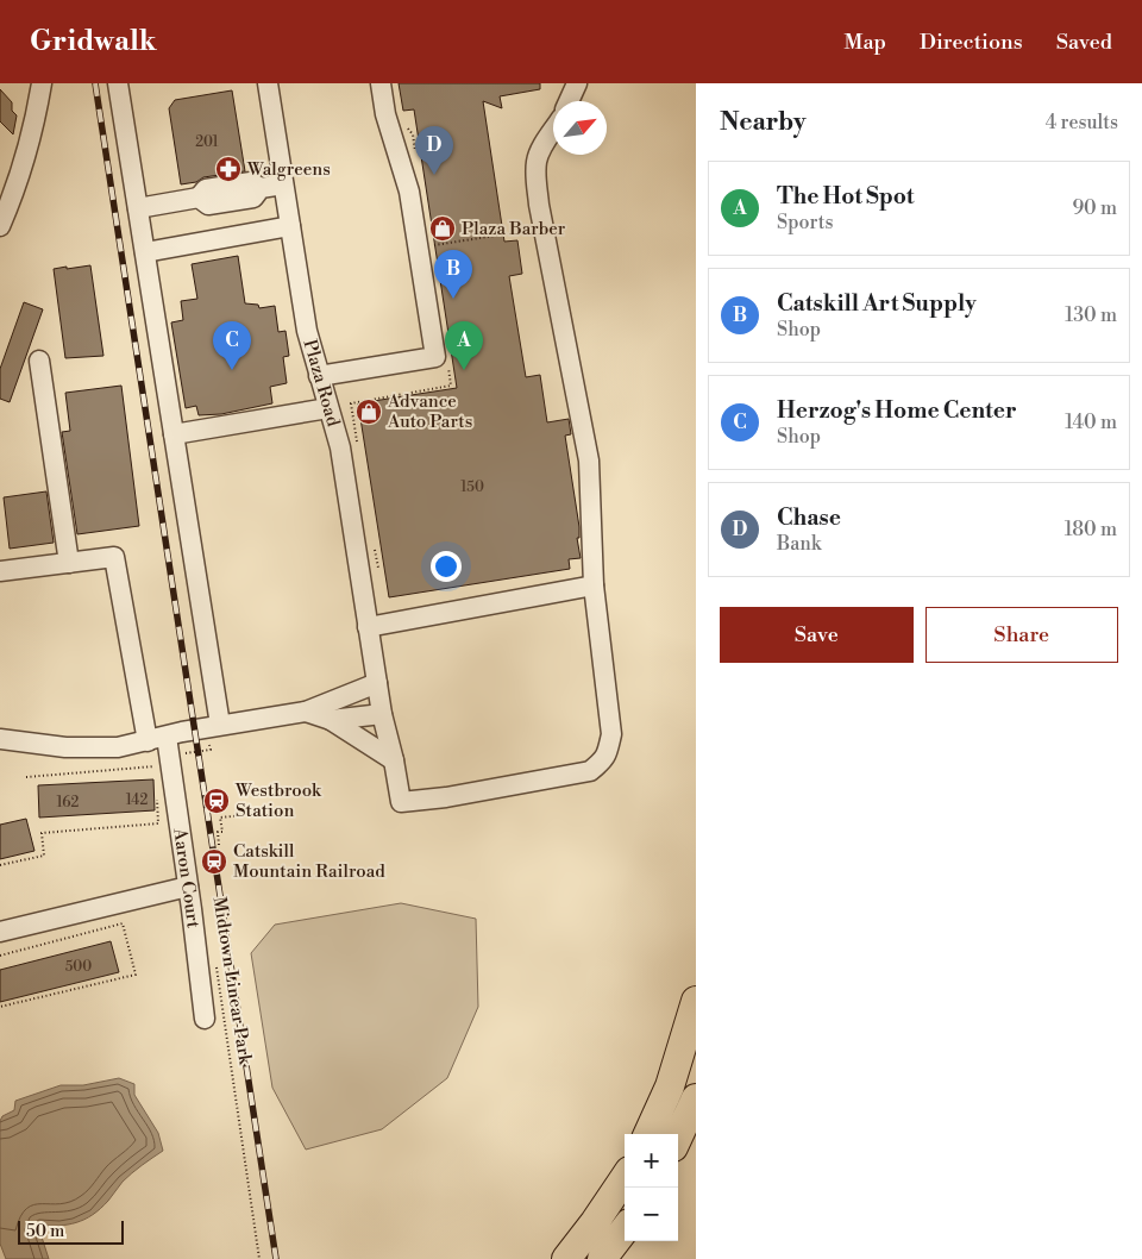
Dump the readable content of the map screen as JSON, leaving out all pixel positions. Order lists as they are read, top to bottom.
{
  "streets": {
    "street": ["Plaza Road", "Aaron Court"],
    "path": ["Midtown Linear Park"]
  },
  "places": {
    "pharmacy": ["Walgreens"],
    "shop": ["Plaza Barber", "Advance Auto Parts"],
    "station": ["Westbrook Station", "Catskill Mountain Railroad"]
  },
  "house_numbers": [
    "201",
    "150",
    "142",
    "162",
    "500"
  ],
  "scale_bar": "50 m",
  "north": "top right",
  "page": {
    "header": "Gridwalk",
    "nav": ["Map", "Directions", "Saved"],
    "heading": ["Nearby", "4 results"],
    "pins": [
      "D",
      "B",
      "A",
      "C"
    ],
    "list": [
      {
        "mark": "A",
        "name": "The Hot Spot",
        "note": "Sports",
        "value": "90 m"
      },
      {
        "mark": "B",
        "name": "Catskill Art Supply",
        "note": "Shop",
        "value": "130 m"
      },
      {
        "mark": "C",
        "name": "Herzog's Home Center",
        "note": "Shop",
        "value": "140 m"
      },
      {
        "mark": "D",
        "name": "Chase",
        "note": "Bank",
        "value": "180 m"
      }
    ],
    "buttons": ["Save", "Share"],
    "map_buttons": ["+", "−"],
    "scale": "50 m"
  }
}
